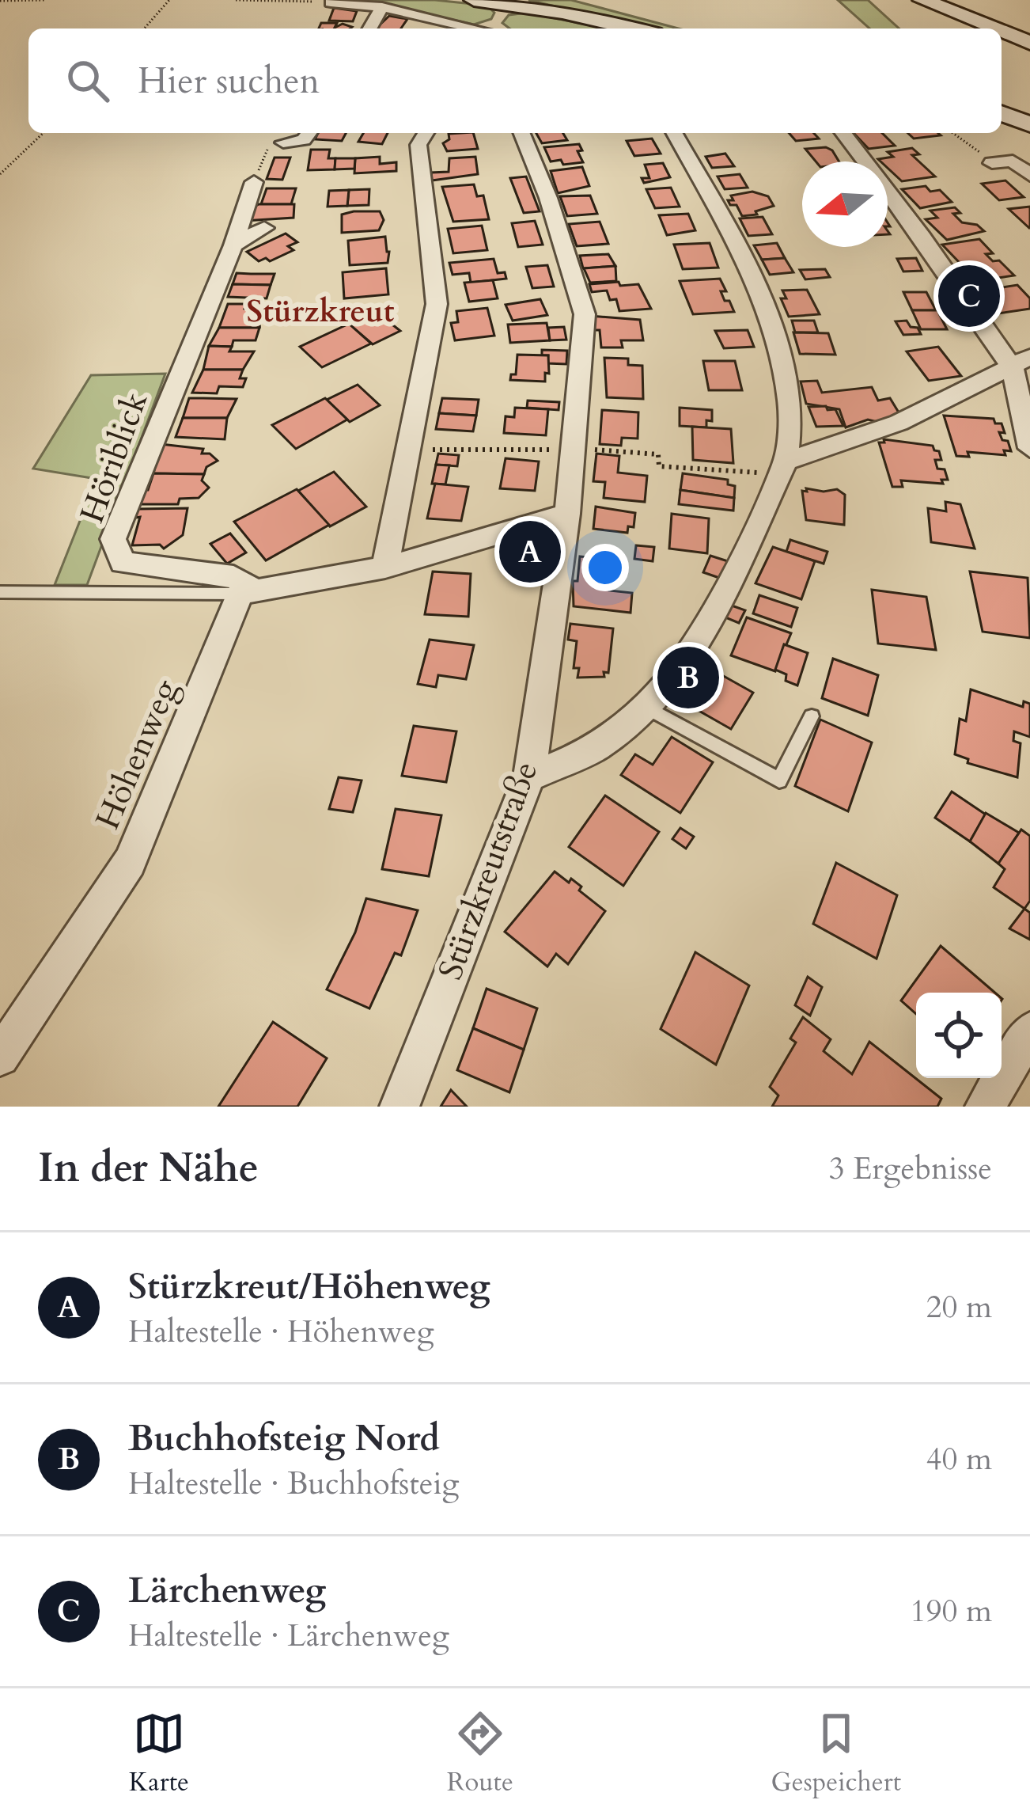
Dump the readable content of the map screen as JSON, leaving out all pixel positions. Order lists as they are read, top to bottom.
{
  "streets": {
    "street": ["Höriblick", "Höhenweg", "Stürzkreutstraße"]
  },
  "crossings": [
    ["Höriblick", "Höhenweg"]
  ],
  "districts": ["Stürzkreut"],
  "north": "left",
  "page": {
    "search": "Hier suchen",
    "pins": ["C", "A", "B"],
    "heading": ["In der Nähe", "3 Ergebnisse"],
    "list": [
      {
        "mark": "A",
        "name": "Stürzkreut/Höhenweg",
        "note": "Haltestelle · Höhenweg",
        "value": "20 m"
      },
      {
        "mark": "B",
        "name": "Buchhofsteig Nord",
        "note": "Haltestelle · Buchhofsteig",
        "value": "40 m"
      },
      {
        "mark": "C",
        "name": "Lärchenweg",
        "note": "Haltestelle · Lärchenweg",
        "value": "190 m"
      }
    ],
    "nav": ["Karte", "Route", "Gespeichert"]
  }
}
